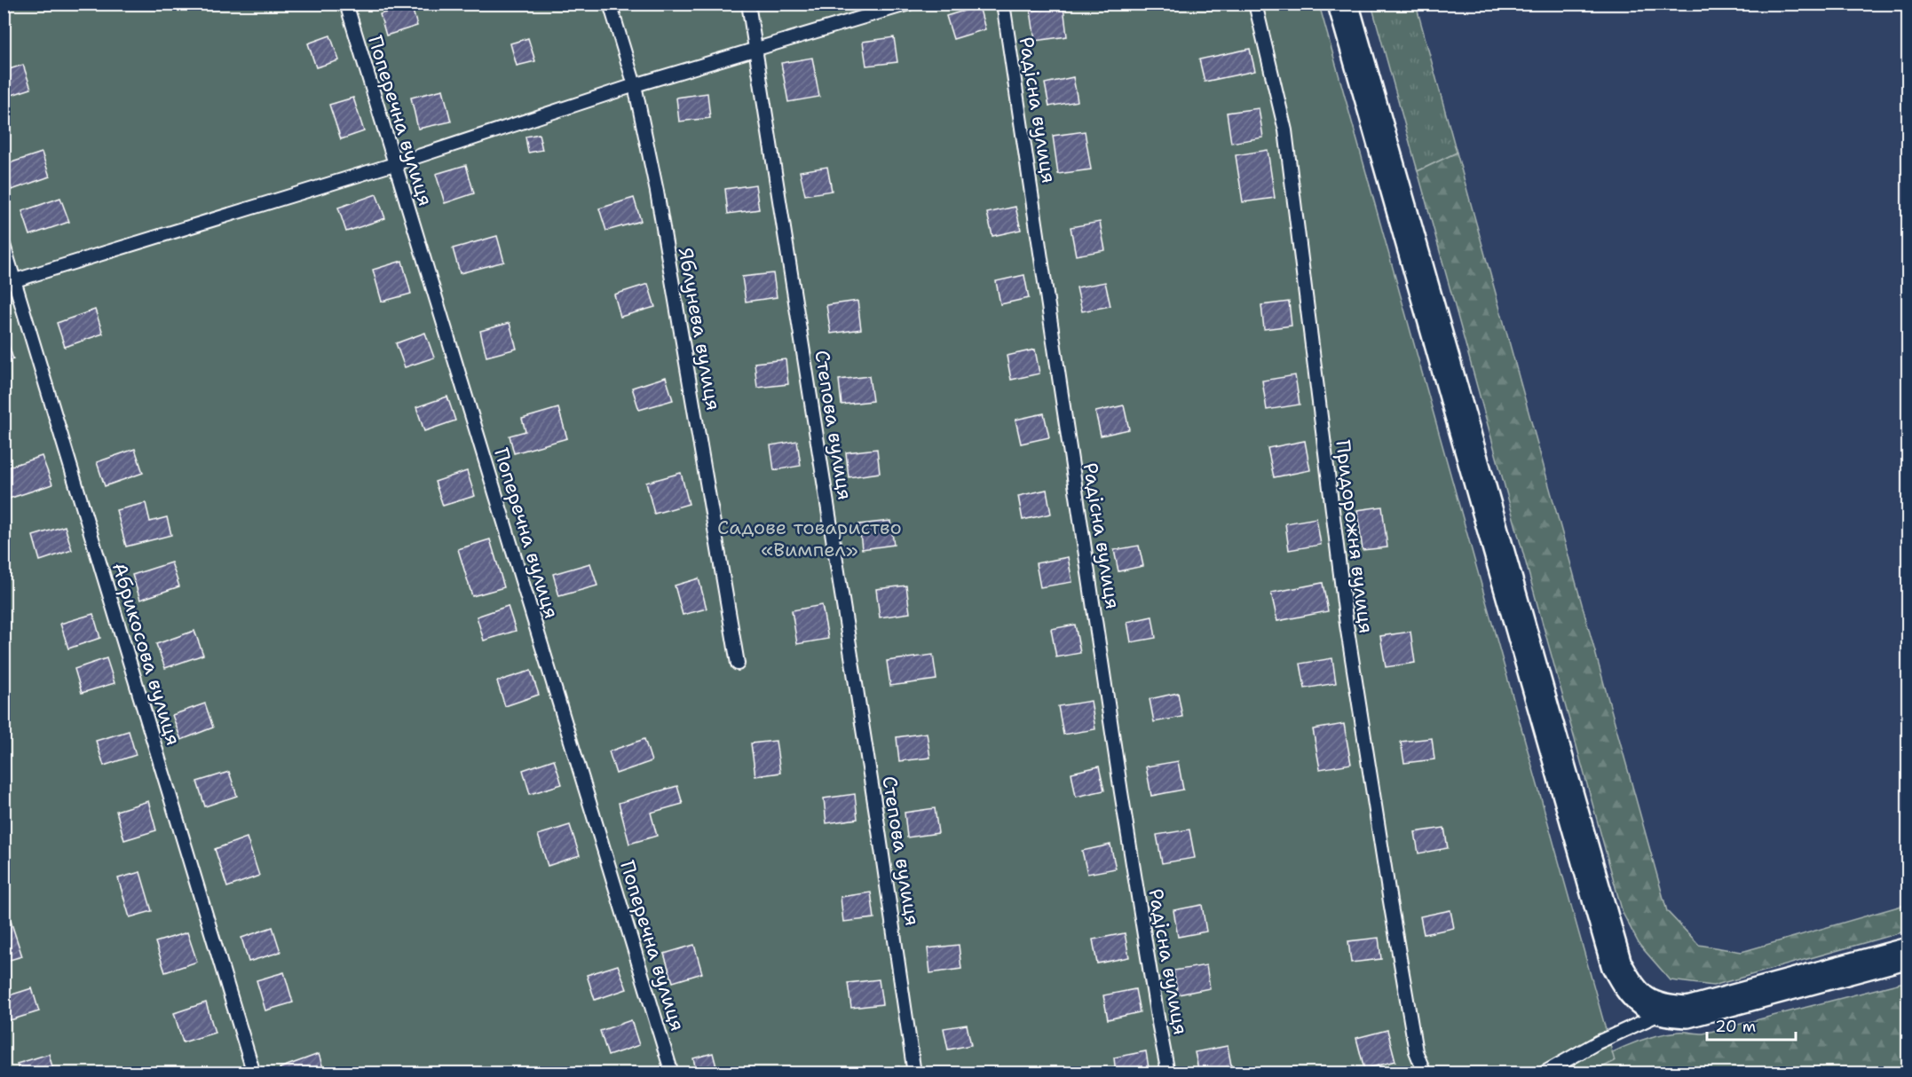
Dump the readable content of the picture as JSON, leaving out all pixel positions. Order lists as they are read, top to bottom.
{
  "streets": {
    "lane": [
      "Радісна вулиця",
      "Поперечна вулиця",
      "Яблунева вулиця",
      "Степова вулиця",
      "Придорожня вулиця",
      "Абрикосова вулиця"
    ]
  },
  "parks": ["Садове товариство «Вимпел»"],
  "scale_bar": "20 m"
}
